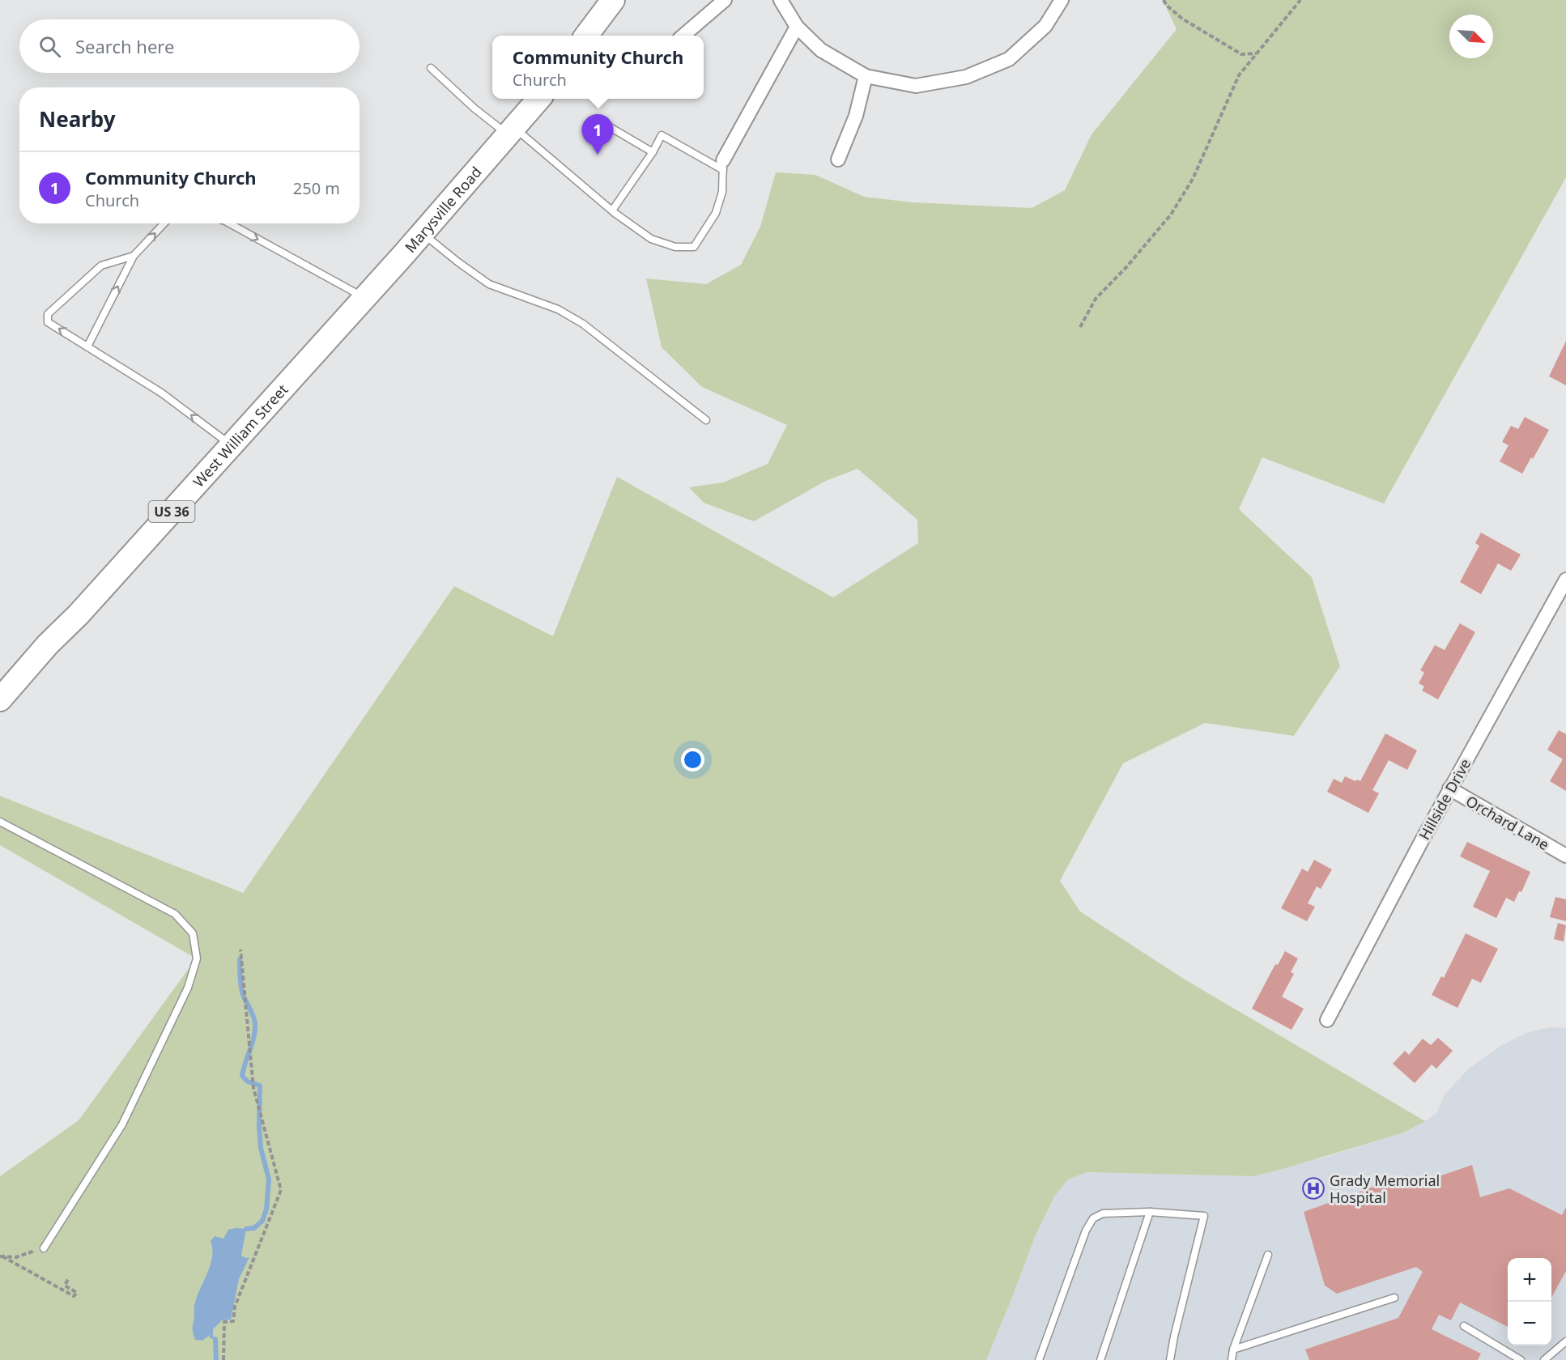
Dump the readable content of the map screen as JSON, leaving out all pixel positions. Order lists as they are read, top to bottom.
{
  "streets": {
    "highway": ["Marysville Road", "West William Street", "US 36"],
    "street": ["Hillside Drive", "Orchard Lane"]
  },
  "crossings": [
    ["Marysville Road", "West William Street"],
    ["Hillside Drive", "Orchard Lane"]
  ],
  "places": {
    "hospital": ["Grady Memorial Hospital"]
  },
  "north": "bottom right",
  "page": {
    "search": "Search here",
    "popup": ["Community Church", "Church"],
    "heading": "Nearby",
    "pins": "1",
    "list": [
      {
        "mark": "1",
        "name": "Community Church",
        "note": "Church",
        "value": "250 m"
      }
    ],
    "map_buttons": ["+", "−"]
  }
}
